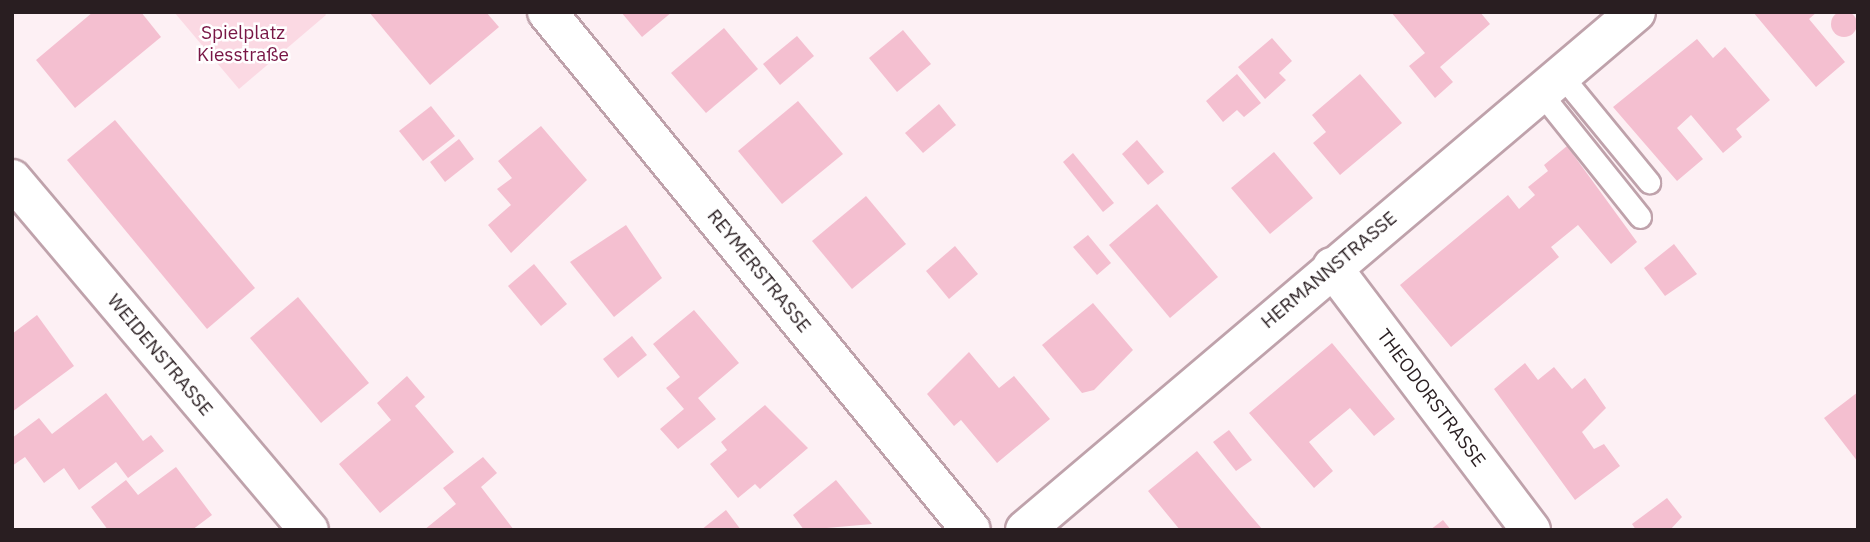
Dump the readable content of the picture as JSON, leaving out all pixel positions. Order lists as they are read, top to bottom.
{
  "streets": {
    "street": [
      "HERMANNSTRASSE",
      "REYMERSTRASSE",
      "WEIDENSTRASSE",
      "THEODORSTRASSE"
    ]
  },
  "crossings": [
    ["HERMANNSTRASSE", "THEODORSTRASSE"]
  ],
  "parks": ["Spielplatz Kiesstraße"]
}
